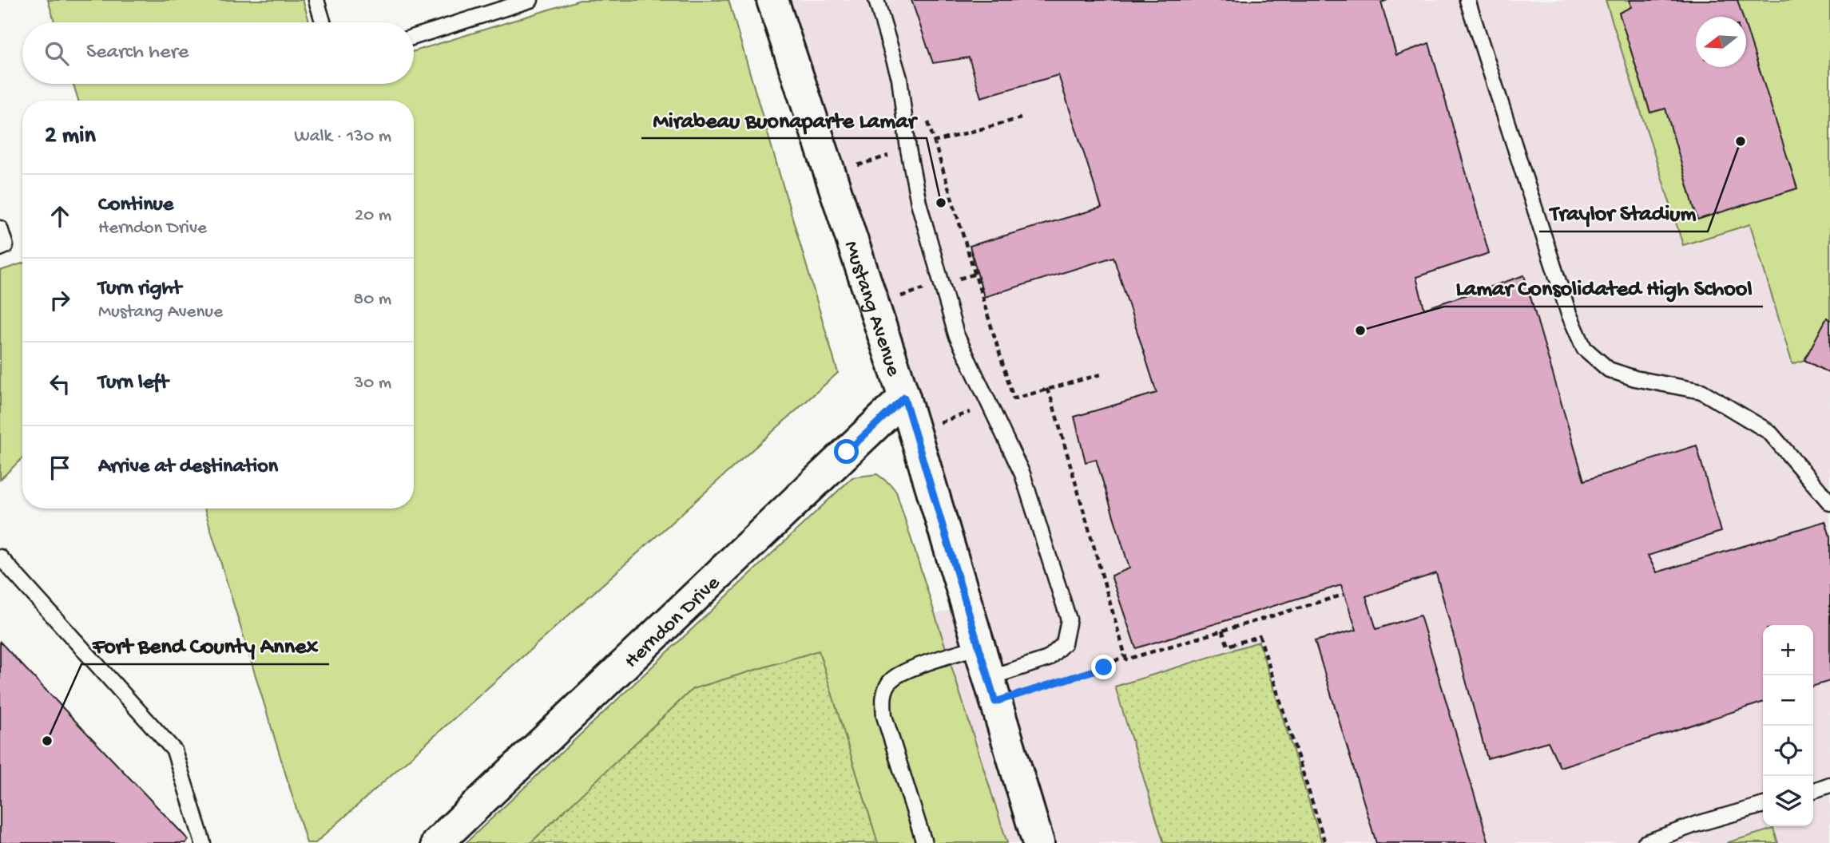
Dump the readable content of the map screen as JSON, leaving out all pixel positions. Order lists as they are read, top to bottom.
{
  "streets": {
    "street": ["Mustang Avenue", "Herndon Drive"]
  },
  "crossings": [
    ["Mustang Avenue", "Herndon Drive"]
  ],
  "places": [
    "Traylor Stadium",
    "Mirabeau Buonaparte Lamar",
    "Lamar Consolidated High School",
    "Fort Bend County Annex"
  ],
  "north": "left",
  "page": {
    "search": "Search here",
    "heading": ["2 min", "Walk · 130 m"],
    "list": [
      ["Continue", "Herndon Drive", "20 m"],
      ["Turn right", "Mustang Avenue", "80 m"],
      ["Turn left", "30 m"],
      "Arrive at destination"
    ],
    "map_buttons": ["+", "−"]
  }
}
